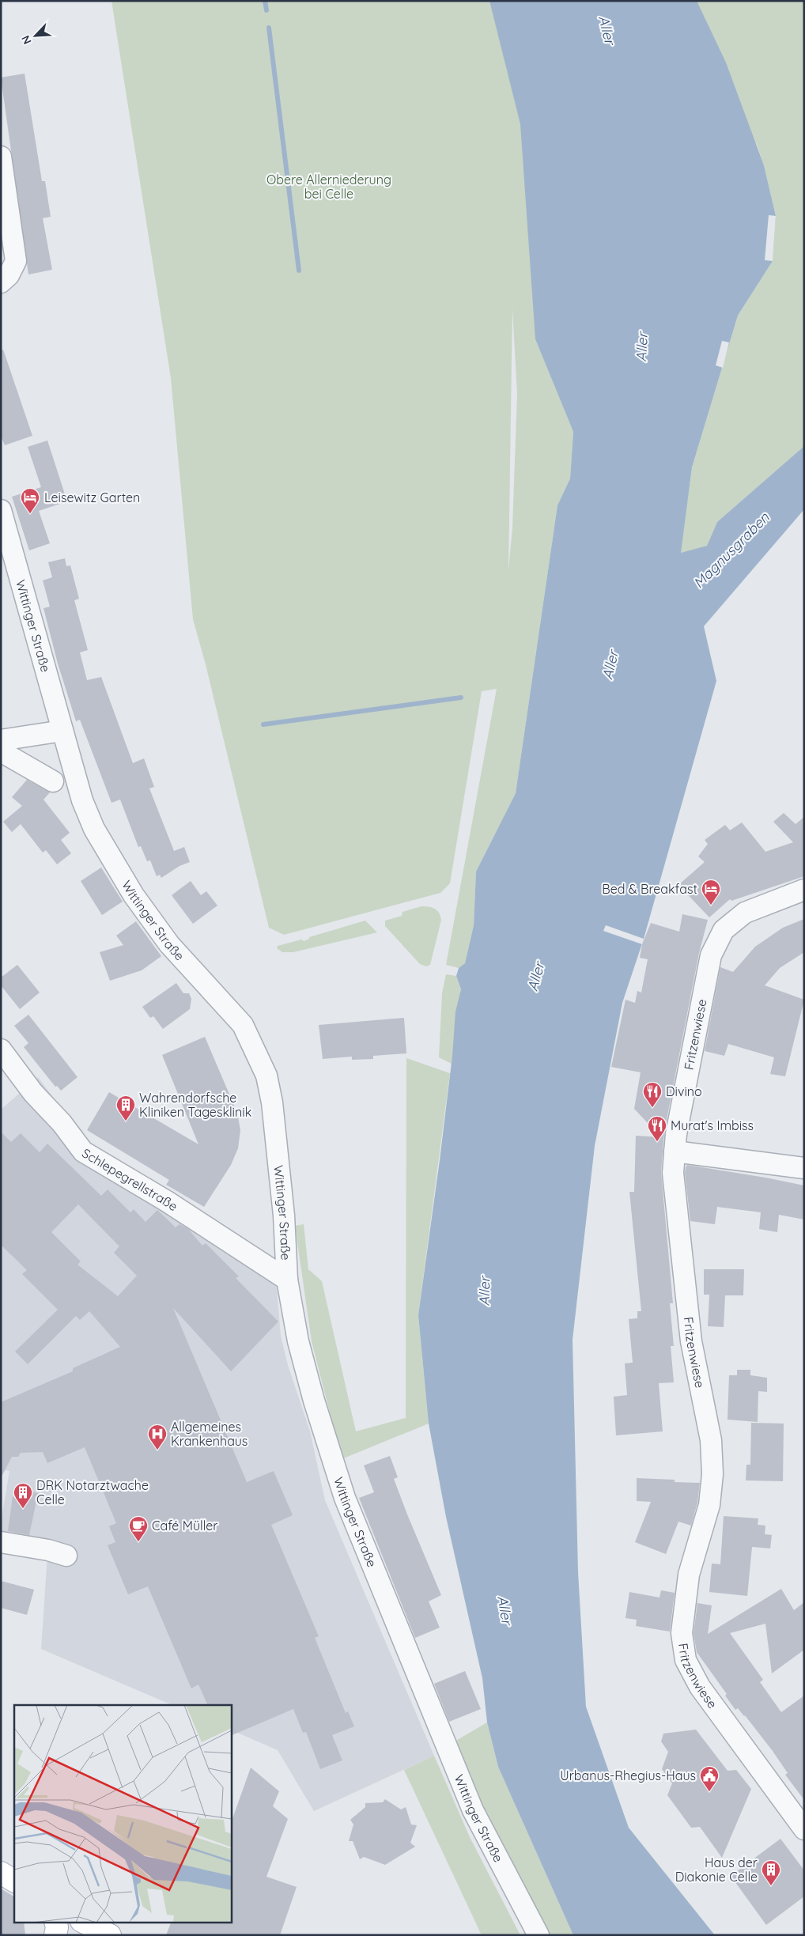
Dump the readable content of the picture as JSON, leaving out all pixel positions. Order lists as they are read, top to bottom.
{
  "streets": {
    "street": ["Wittinger Straße", "Fritzenwiese", "Schlepegrellstraße"]
  },
  "crossings": [
    ["Wittinger Straße", "Schlepegrellstraße"]
  ],
  "water": ["Aller", "Magnusgraben"],
  "parks": ["Obere Allerniederung bei Celle"],
  "places": {
    "hotel": ["Leisewitz Garten", "Bed & Breakfast"],
    "restaurant": ["Divino", "Murat's Imbiss"],
    "building": ["Wahrendorfsche Kliniken Tagesklinik", "DRK Notarztwache Celle", "Haus der Diakonie Celle"],
    "hospital": ["Allgemeines Krankenhaus"],
    "cafe": ["Café Müller"],
    "public building": ["Urbanus-Rhegius-Haus"]
  },
  "north": "bottom left"
}
